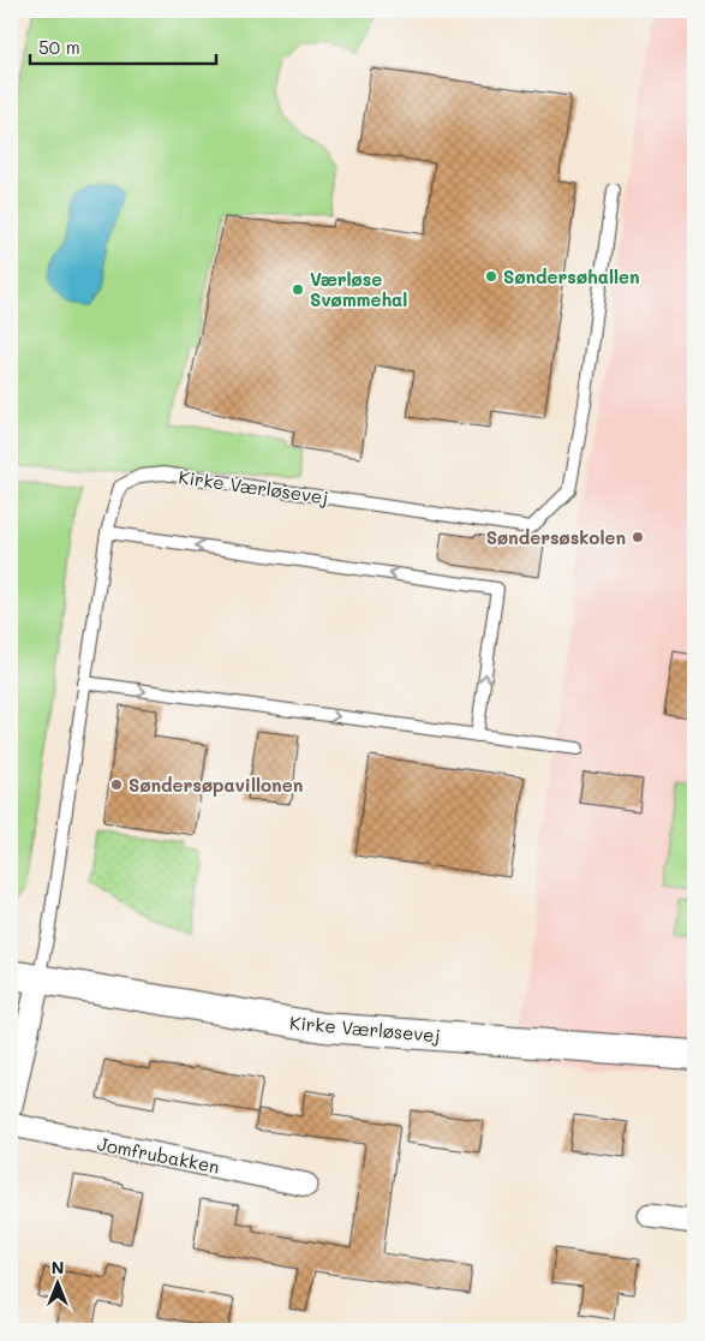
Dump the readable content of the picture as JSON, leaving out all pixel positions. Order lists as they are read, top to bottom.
{
  "streets": {
    "street": ["Kirke Værløsevej", "Jomfrubakken"]
  },
  "places": [
    "Søndersøhallen",
    "Værløse Svømmehal",
    "Søndersøskolen",
    "Søndersøpavillonen"
  ],
  "scale_bar": "50 m",
  "north": "top"
}
